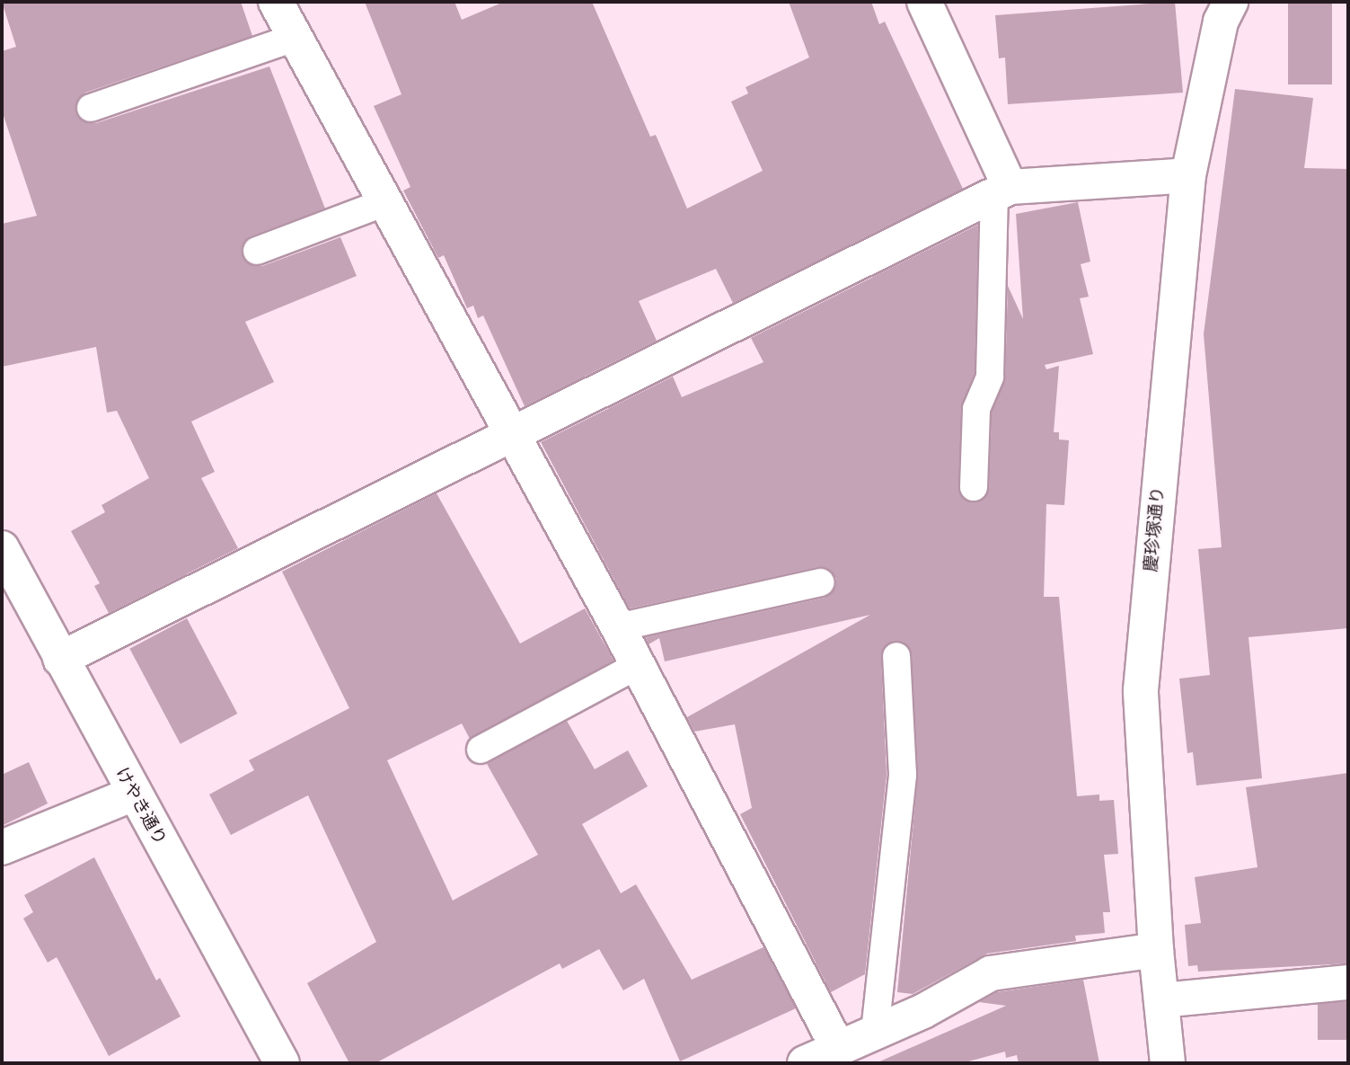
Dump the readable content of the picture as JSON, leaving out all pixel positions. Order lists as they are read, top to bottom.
{
  "streets": {
    "street": ["慶珍塚通り", "けやき通り"]
  }
}
